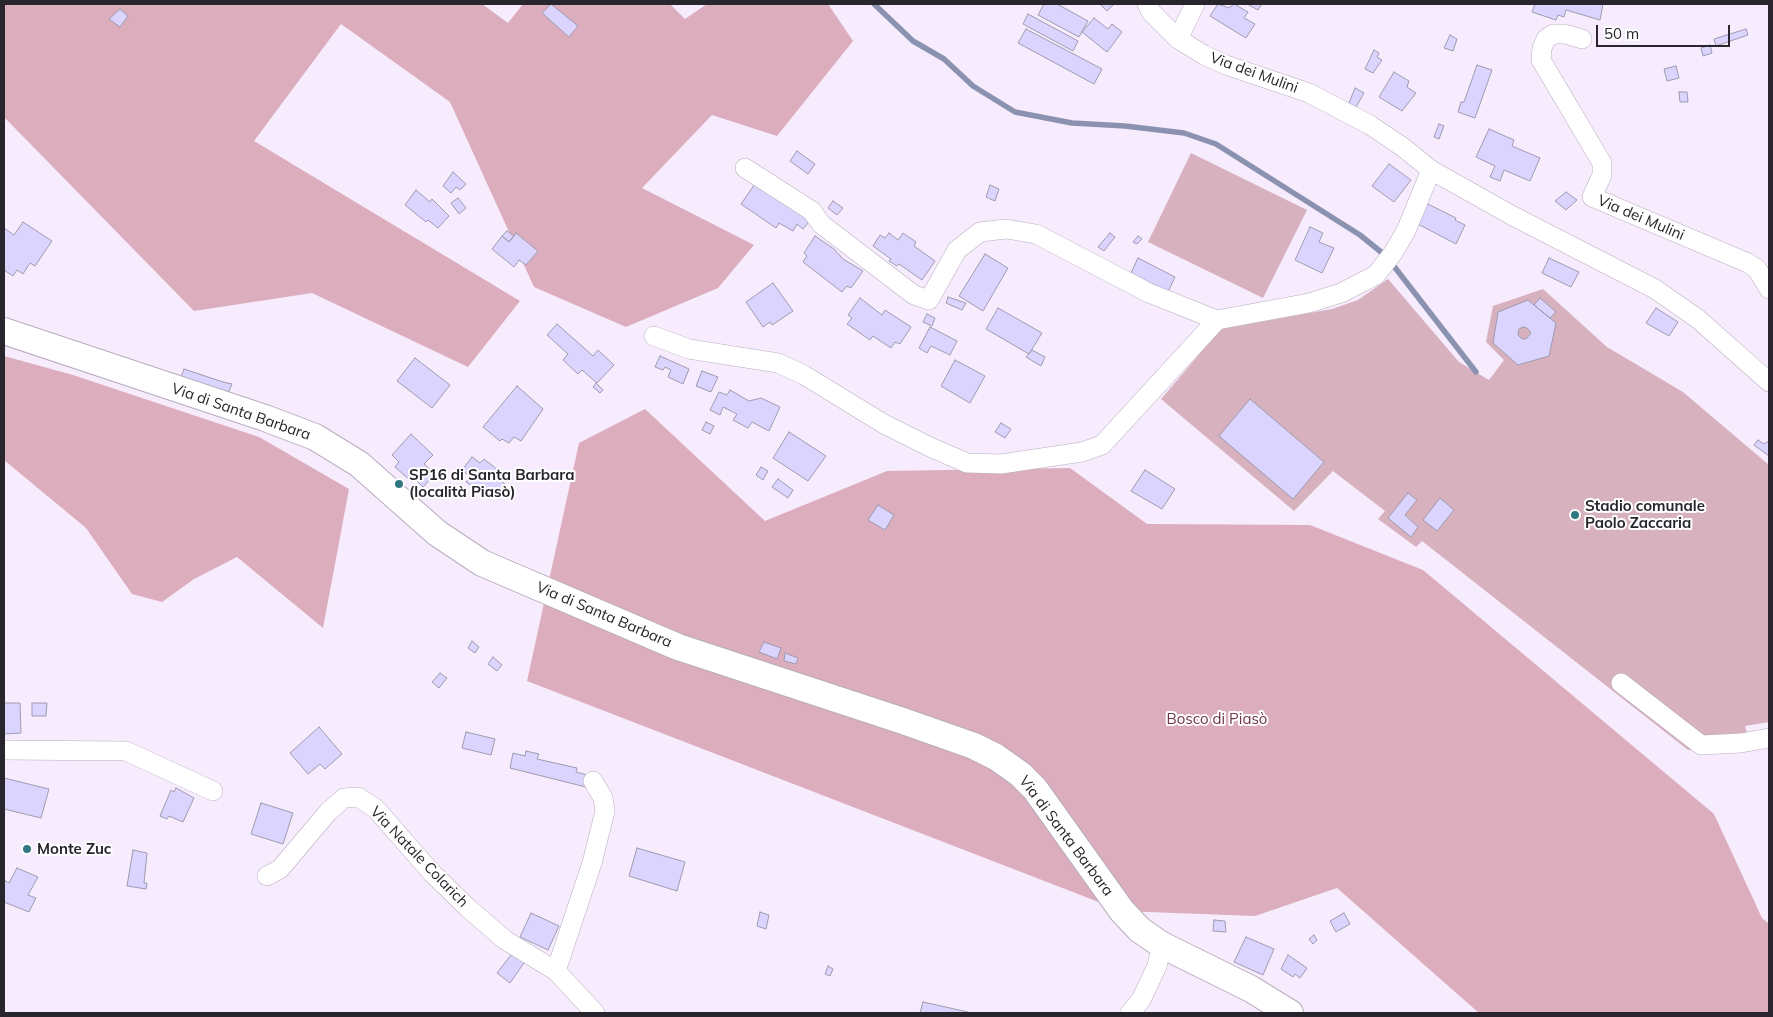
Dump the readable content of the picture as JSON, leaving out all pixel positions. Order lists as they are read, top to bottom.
{
  "streets": {
    "street": ["Via dei Mulini", "Via di Santa Barbara", "Via Natale Colarich"]
  },
  "parks": ["Bosco di Piasò"],
  "places": ["SP16 di Santa Barbara (località Piasò)", "Stadio comunale Paolo Zaccaria", "Monte Zuc"],
  "scale_bar": "50 m"
}
